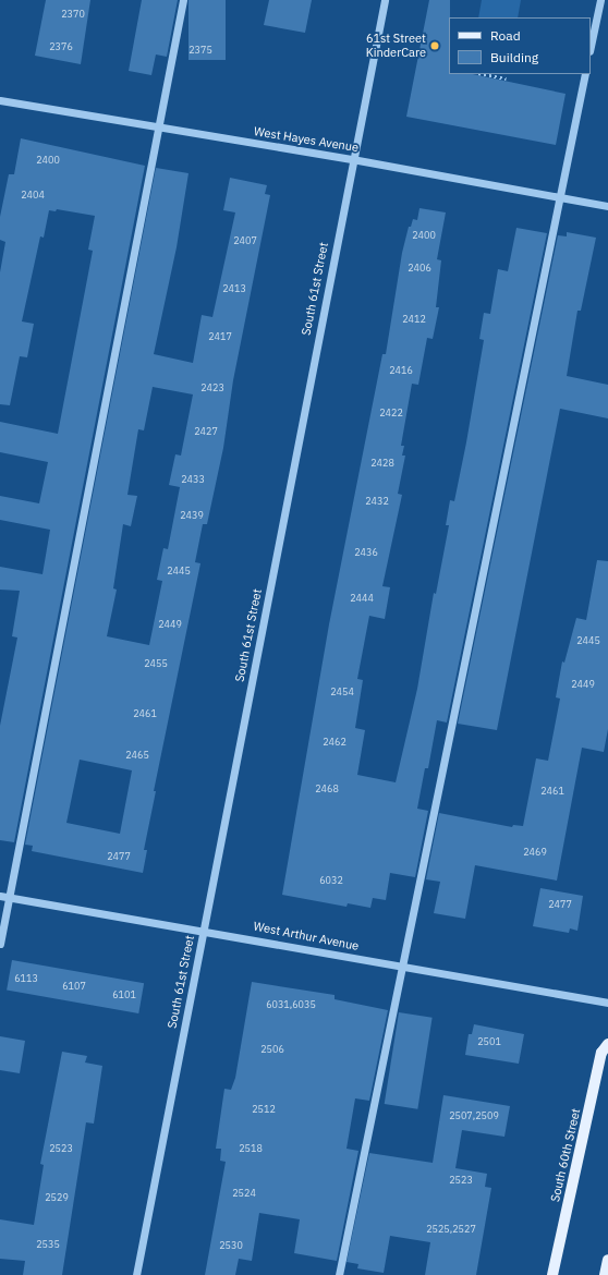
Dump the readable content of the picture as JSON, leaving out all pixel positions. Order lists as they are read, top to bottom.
{
  "streets": {
    "main road": ["South 60th Street"],
    "street": ["West Hayes Avenue", "South 61st Street", "West Arthur Avenue"]
  },
  "crossings": [
    ["West Hayes Avenue", "South 61st Street"],
    ["South 61st Street", "West Arthur Avenue"]
  ],
  "places": ["61st Street KinderCare"],
  "house_numbers": [
    "2370",
    "2376",
    "2375",
    "2400",
    "2404",
    "2400",
    "2407",
    "2406",
    "2413",
    "2412",
    "2417",
    "2416",
    "2423",
    "2422",
    "2427",
    "2428",
    "2433",
    "2432",
    "2439",
    "2436",
    "2445",
    "2444",
    "2449",
    "2445",
    "2455",
    "2449",
    "2454",
    "2461",
    "2462",
    "2465",
    "2468",
    "2461",
    "2469",
    "2477",
    "6032",
    "2477",
    "6113",
    "6107",
    "6101",
    "6031,6035",
    "2501",
    "2506",
    "2512",
    "2507,2509",
    "2523",
    "2518",
    "2523",
    "2524",
    "2529",
    "2525,2527",
    "2535",
    "2530"
  ],
  "legend": ["Road", "Building"]
}
